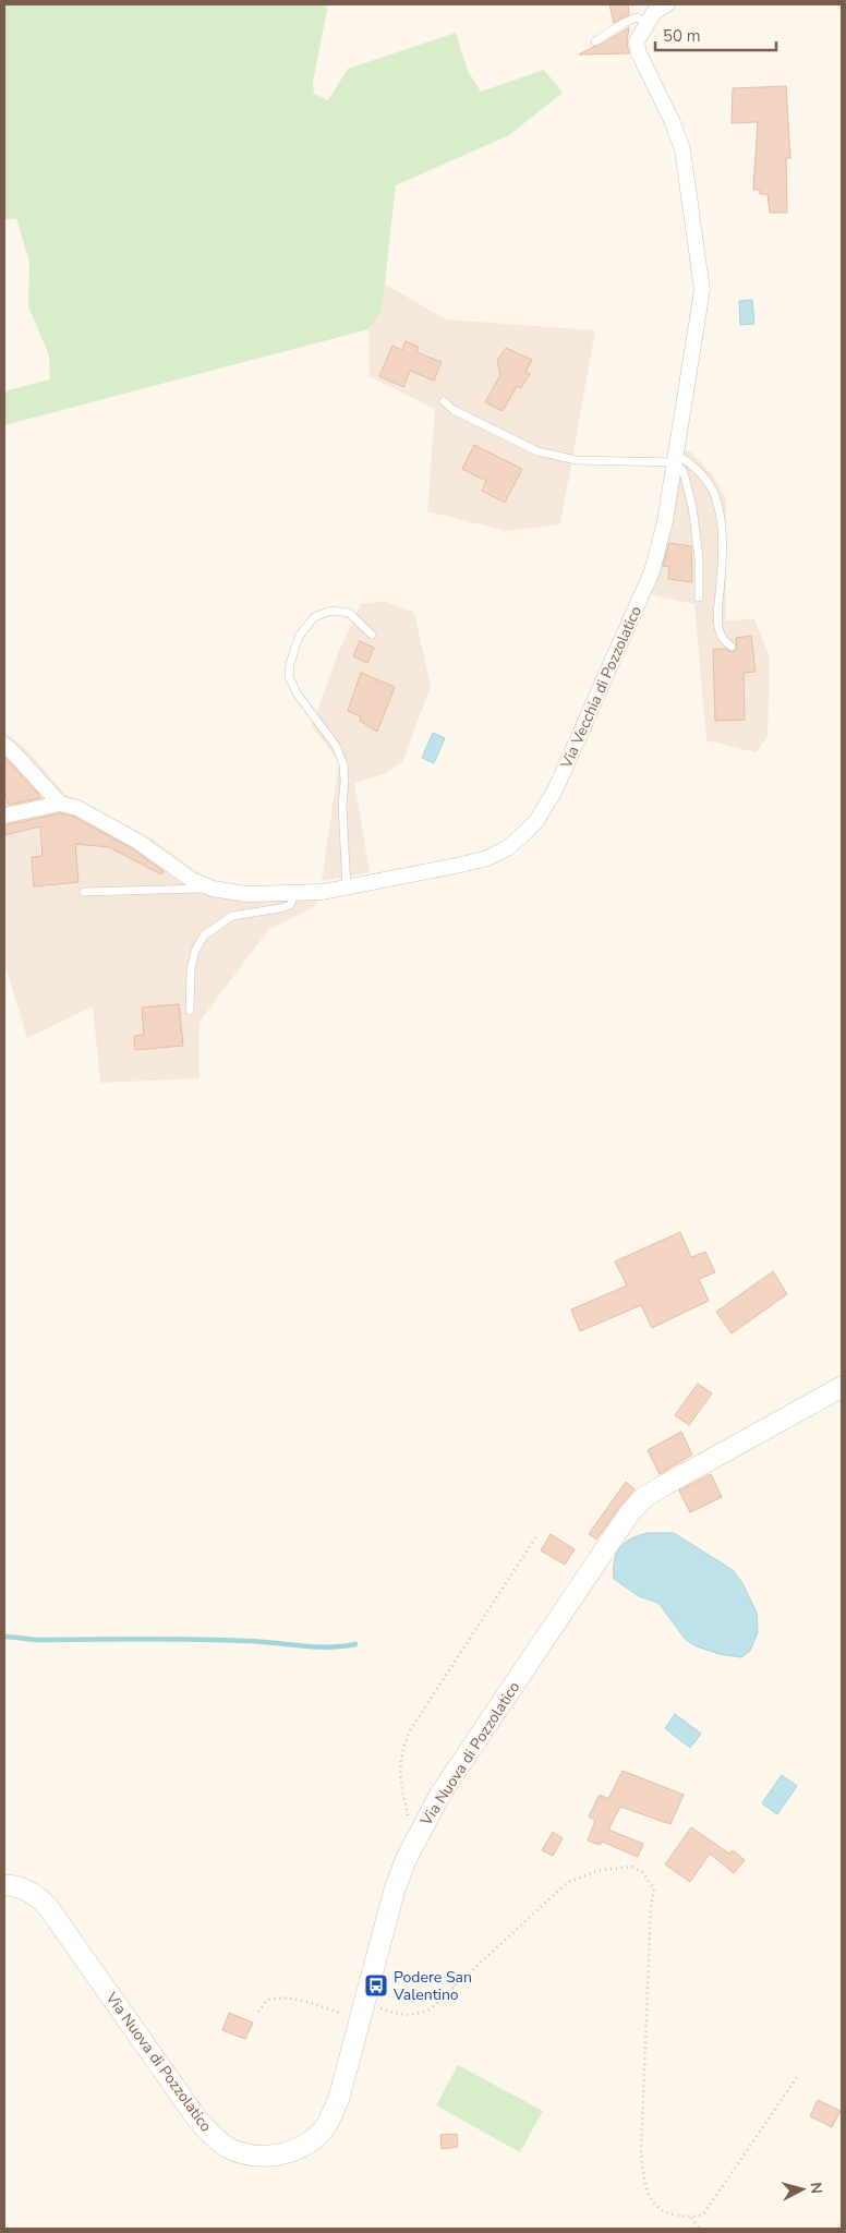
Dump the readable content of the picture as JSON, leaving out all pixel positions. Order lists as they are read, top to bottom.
{
  "streets": {
    "main road": ["Via Nuova di Pozzolatico"],
    "street": ["Via Vecchia di Pozzolatico"]
  },
  "places": {
    "bus stop": ["Podere San Valentino"]
  },
  "scale_bar": "50 m",
  "north": "right"
}
